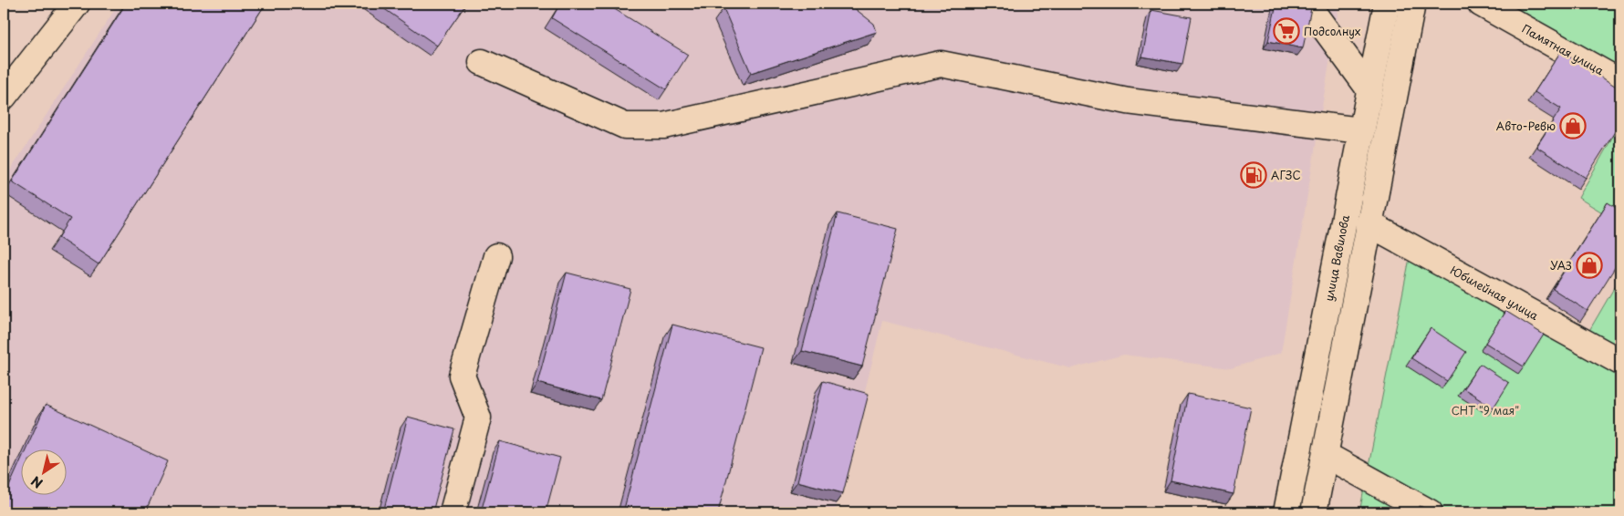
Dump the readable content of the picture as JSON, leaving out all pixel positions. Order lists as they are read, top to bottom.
{
  "streets": {
    "main road": ["Памятная улица", "улица Вавилова", "Юбилейная улица"]
  },
  "parks": ["СНТ \"9 мая\""],
  "places": {
    "supermarket": ["Подсолнух"],
    "shop": ["Авто-Ревю", "УАЗ"],
    "fuel station": ["АГЗС"]
  },
  "north": "bottom left"
}
